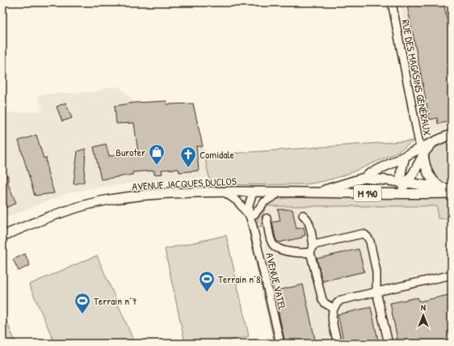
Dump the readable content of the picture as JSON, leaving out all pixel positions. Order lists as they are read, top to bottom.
{
  "streets": {
    "main road": ["AVENUE JACQUES DUCLOS", "M 140"],
    "street": ["RUE DES MAGASINS GÉNÉRAUX", "AVENUE VATEL"]
  },
  "crossings": [
    ["AVENUE JACQUES DUCLOS", "M 140"],
    ["AVENUE JACQUES DUCLOS", "AVENUE VATEL"]
  ],
  "places": {
    "shop": ["Buroter"],
    "church": ["Comidale"],
    "sports": ["Terrain n°8", "Terrain n°7"]
  },
  "north": "top"
}
